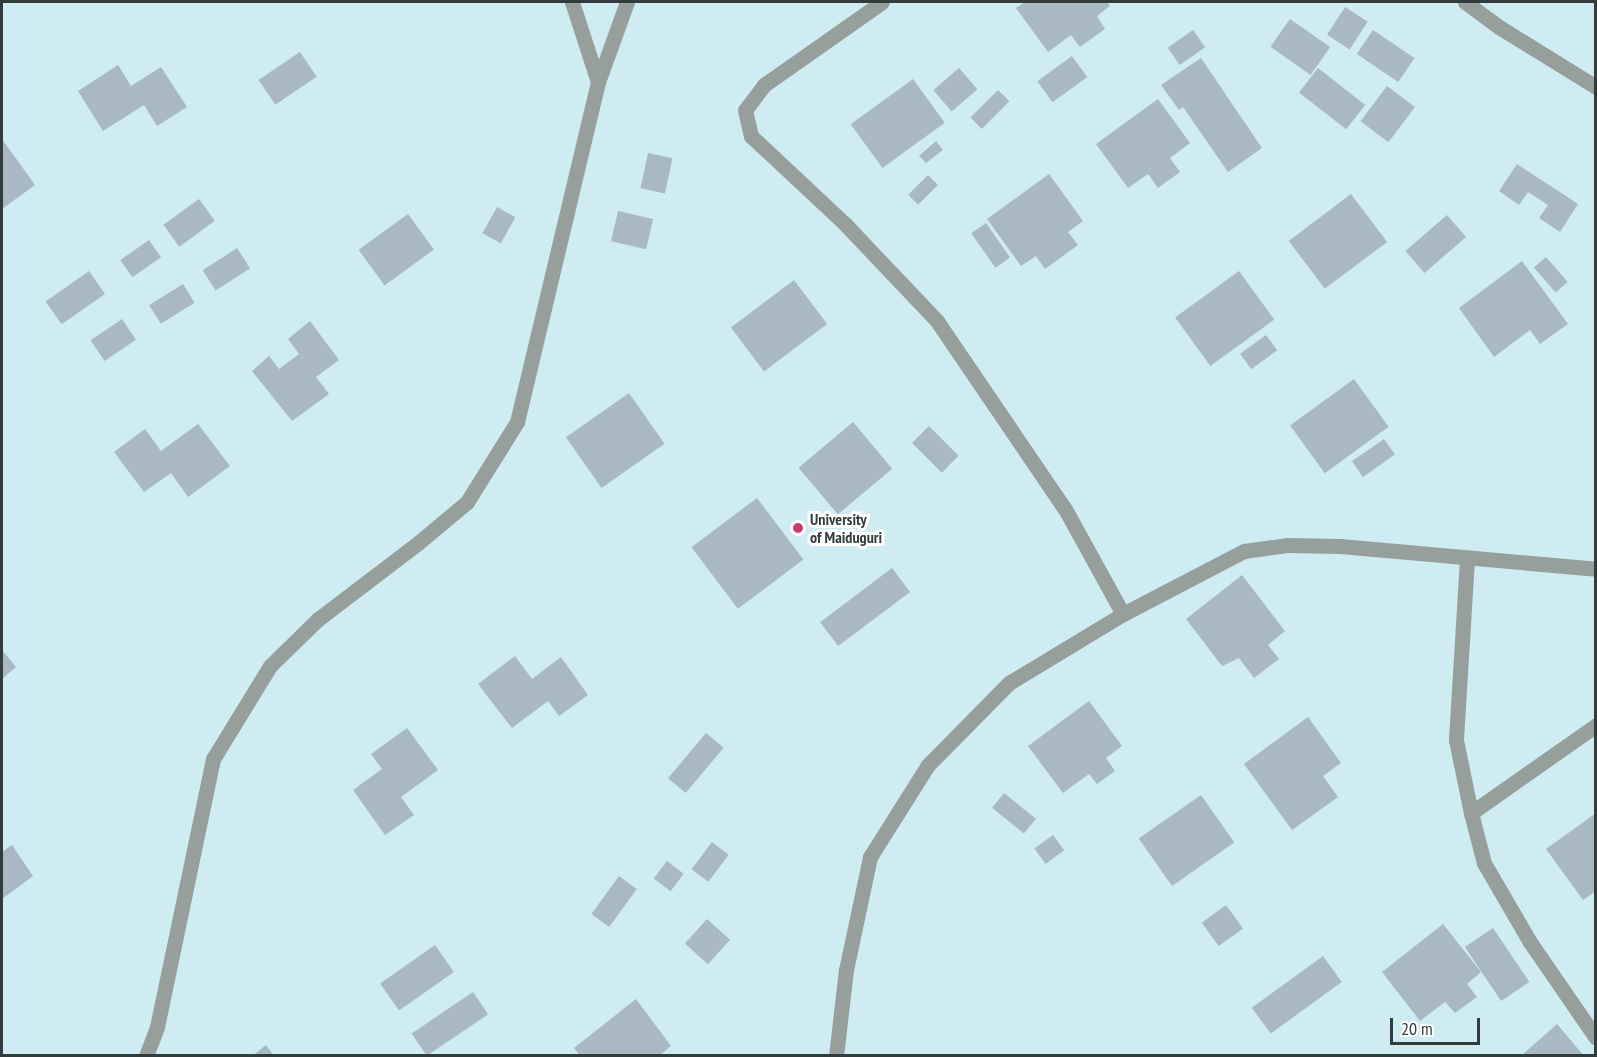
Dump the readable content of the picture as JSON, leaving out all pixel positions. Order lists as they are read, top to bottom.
{
  "places": ["University of Maiduguri"],
  "scale_bar": "20 m"
}
